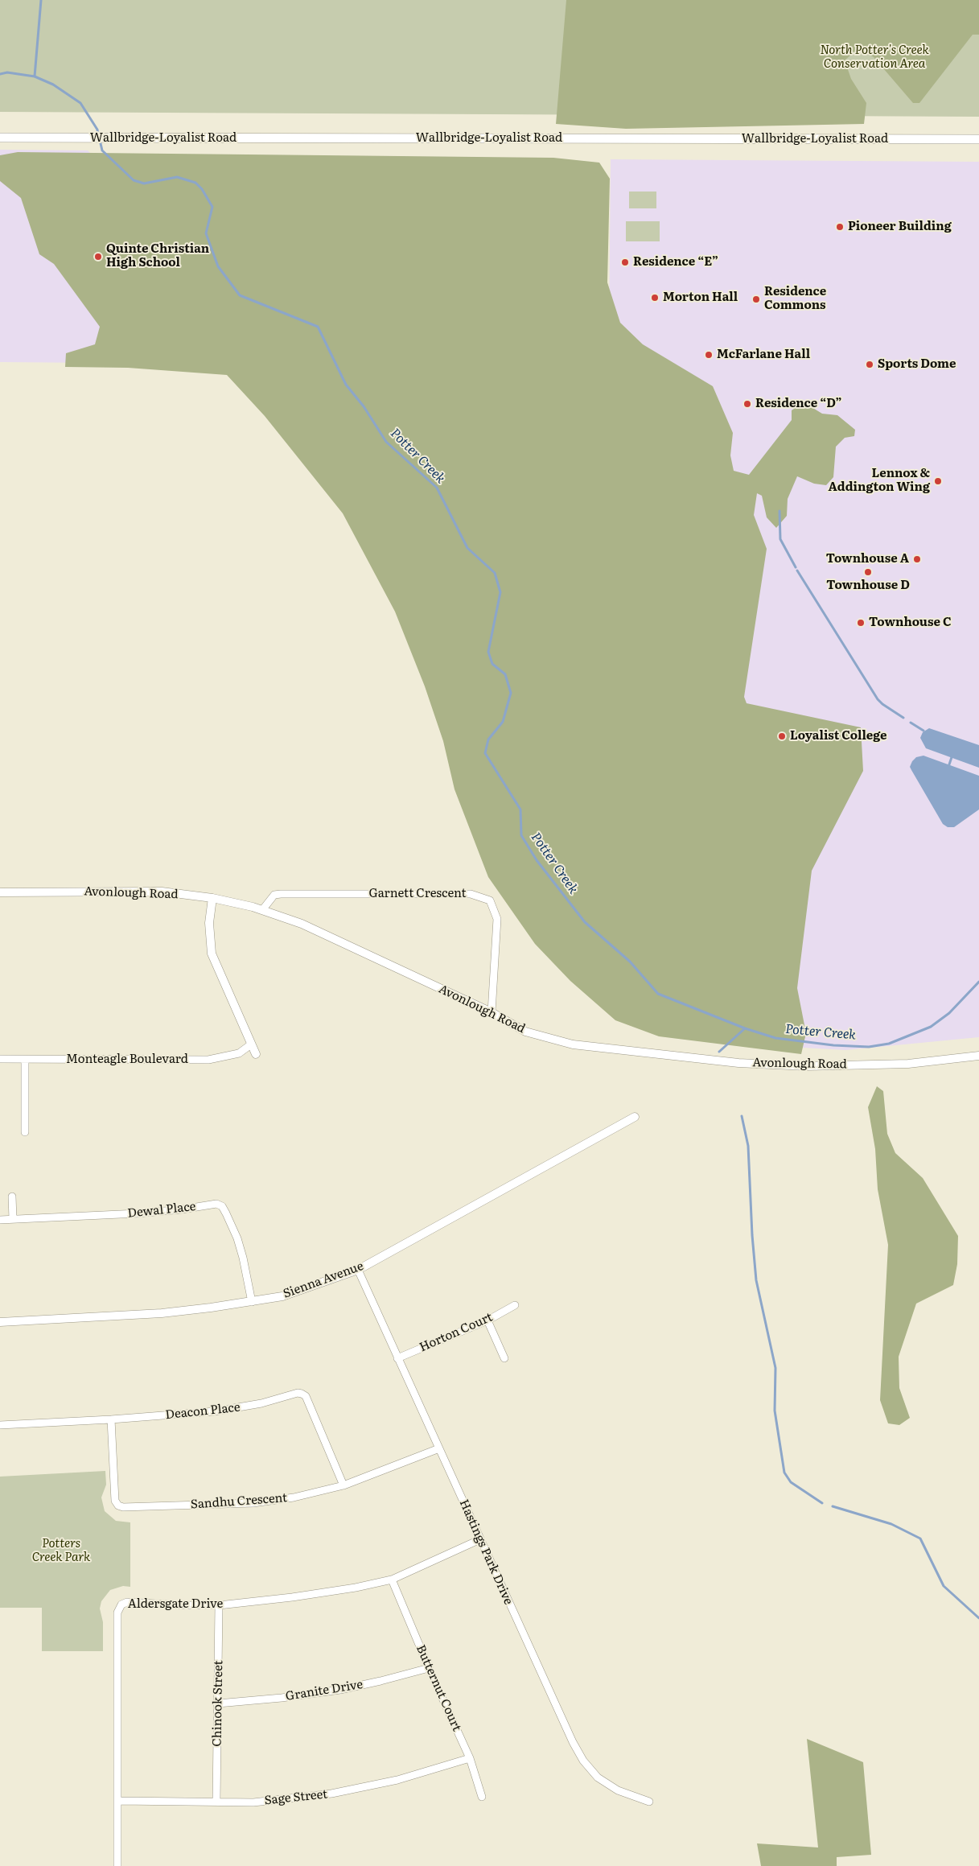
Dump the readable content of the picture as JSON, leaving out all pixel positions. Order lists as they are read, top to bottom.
{
  "streets": {
    "main road": ["Wallbridge-Loyalist Road"],
    "street": [
      "Avonlough Road",
      "Garnett Crescent",
      "Monteagle Boulevard",
      "Dewal Place",
      "Sienna Avenue",
      "Horton Court",
      "Deacon Place",
      "Sandhu Crescent",
      "Hastings Park Drive",
      "Aldersgate Drive",
      "Butternut Court",
      "Granite Drive",
      "Chinook Street",
      "Sage Street"
    ]
  },
  "crossings": [
    ["Avonlough Road", "Garnett Crescent"],
    ["Dewal Place", "Sienna Avenue"],
    ["Sienna Avenue", "Hastings Park Drive"],
    ["Horton Court", "Hastings Park Drive"],
    ["Deacon Place", "Sandhu Crescent"],
    ["Sandhu Crescent", "Hastings Park Drive"],
    ["Hastings Park Drive", "Aldersgate Drive"],
    ["Aldersgate Drive", "Butternut Court"],
    ["Aldersgate Drive", "Chinook Street"],
    ["Aldersgate Drive", "Sage Street"],
    ["Butternut Court", "Granite Drive"],
    ["Butternut Court", "Sage Street"],
    ["Granite Drive", "Chinook Street"],
    ["Chinook Street", "Sage Street"]
  ],
  "water": ["Potter Creek"],
  "parks": ["North Potter's Creek Conservation Area", "Potters Creek Park"],
  "places": [
    "Pioneer Building",
    "Quinte Christian High School",
    "Residence “E”",
    "Morton Hall",
    "Residence Commons",
    "McFarlane Hall",
    "Sports Dome",
    "Residence “D”",
    "Lennox & Addington Wing",
    "Townhouse A",
    "Townhouse D",
    "Townhouse C",
    "Loyalist College"
  ]
}
